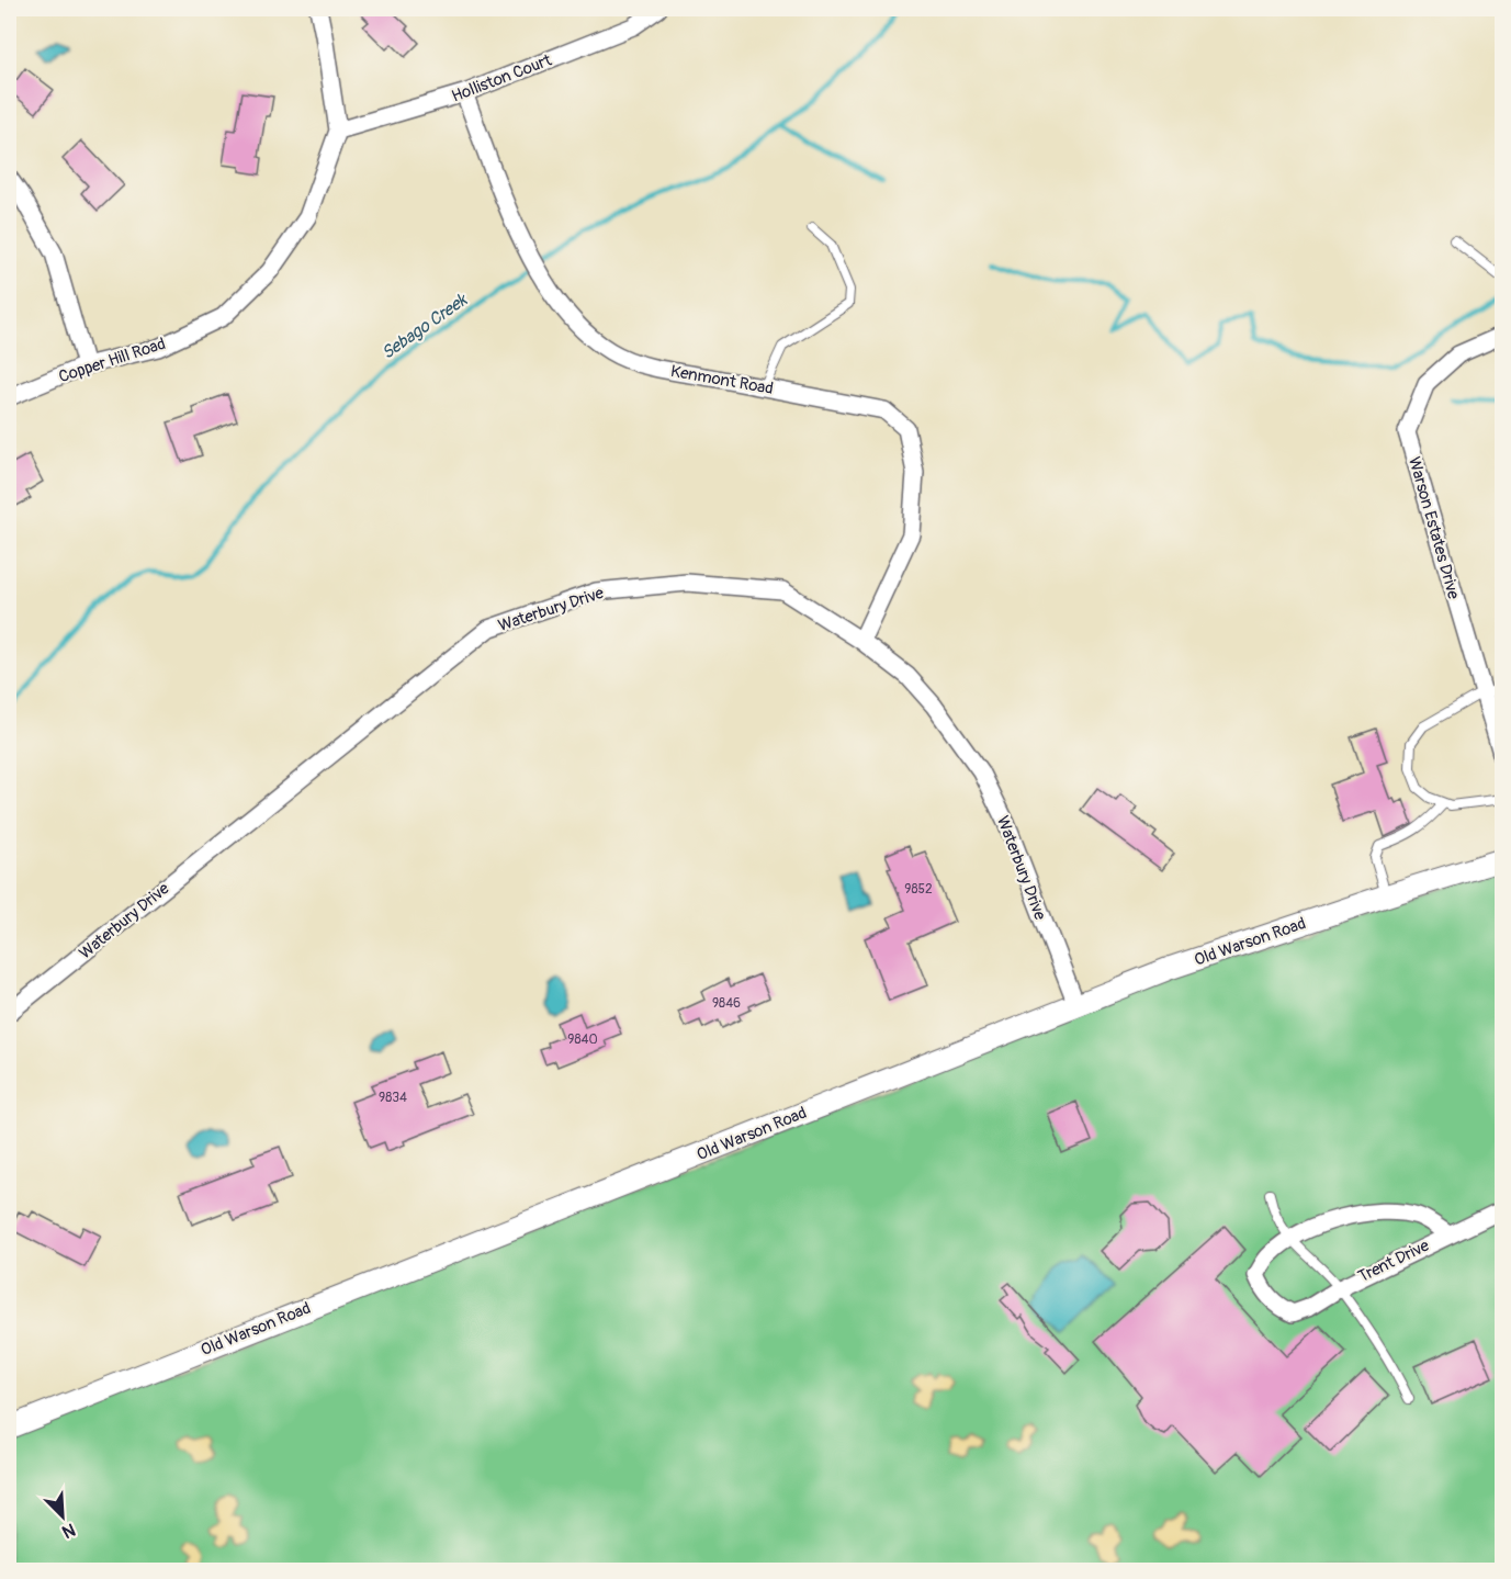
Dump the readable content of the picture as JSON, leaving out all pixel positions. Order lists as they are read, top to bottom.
{
  "streets": {
    "street": [
      "Holliston Court",
      "Copper Hill Road",
      "Kenmont Road",
      "Warson Estates Drive",
      "Waterbury Drive",
      "Old Warson Road",
      "Trent Drive"
    ]
  },
  "crossings": [
    ["Holliston Court", "Copper Hill Road"],
    ["Holliston Court", "Kenmont Road"],
    ["Kenmont Road", "Waterbury Drive"],
    ["Waterbury Drive", "Old Warson Road"]
  ],
  "water": ["Sebago Creek"],
  "house_numbers": [
    "9852",
    "9846",
    "9840",
    "9834"
  ],
  "north": "bottom right"
}
